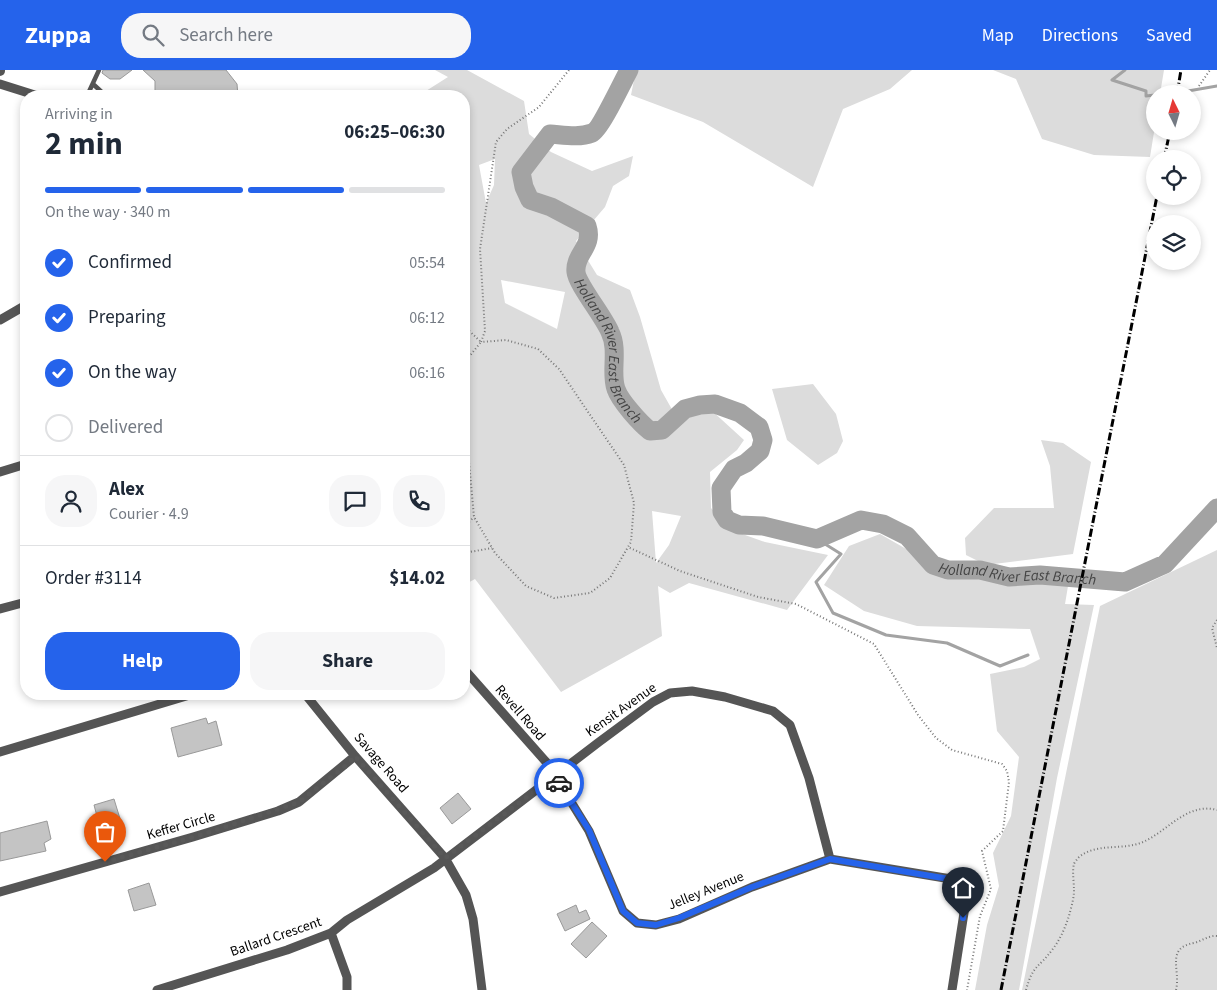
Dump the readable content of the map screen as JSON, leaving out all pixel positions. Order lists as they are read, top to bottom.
{
  "streets": {
    "street": [
      "Kensit Avenue",
      "Revell Road",
      "Savage Road",
      "Keffer Circle",
      "Jelley Avenue",
      "Ballard Crescent"
    ]
  },
  "crossings": [
    ["Kensit Avenue", "Revell Road"],
    ["Kensit Avenue", "Savage Road"],
    ["Kensit Avenue", "Jelley Avenue"],
    ["Kensit Avenue", "Ballard Crescent"],
    ["Revell Road", "Jelley Avenue"],
    ["Savage Road", "Keffer Circle"],
    ["Savage Road", "Ballard Crescent"]
  ],
  "water": ["Holland River East Branch"],
  "north": "top",
  "page": {
    "header": "Zuppa",
    "search": "Search here",
    "nav": ["Map", "Directions", "Saved"],
    "heading": ["2 min", "Arriving in", "06:25–06:30"],
    "panel": [
      "Alex",
      "Courier · 4.9",
      "Order #3114",
      "$14.02"
    ],
    "bar": "On the way · 340 m",
    "list": [
      ["Confirmed", "05:54"],
      ["Preparing", "06:12"],
      ["On the way", "06:16"],
      "Delivered"
    ],
    "buttons": ["Help", "Share"]
  }
}
